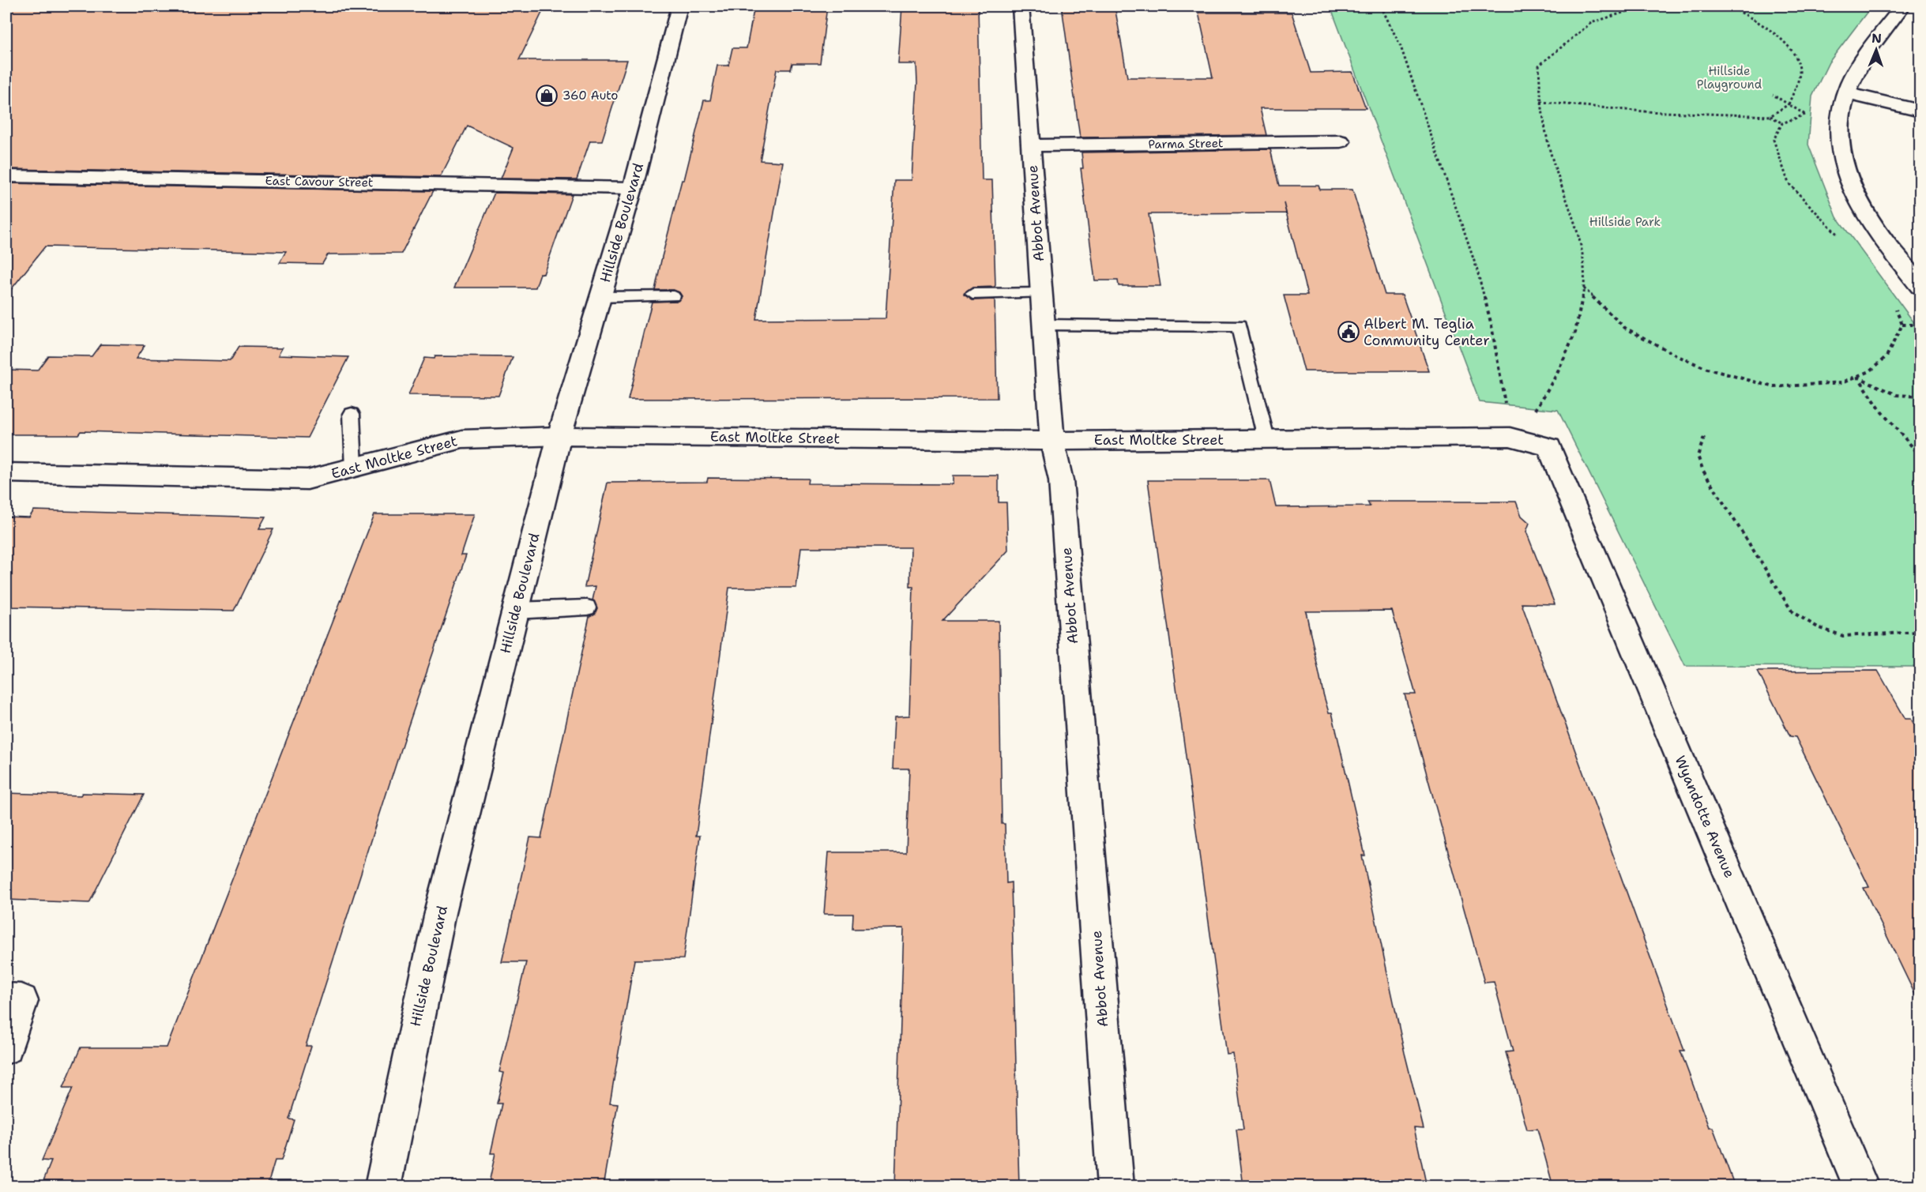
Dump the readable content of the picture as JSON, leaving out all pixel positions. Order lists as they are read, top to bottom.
{
  "streets": {
    "street": [
      "Parma Street",
      "East Cavour Street",
      "Abbot Avenue",
      "Hillside Boulevard",
      "East Moltke Street",
      "Wyandotte Avenue"
    ]
  },
  "crossings": [
    ["Parma Street", "Abbot Avenue"],
    ["East Cavour Street", "Hillside Boulevard"],
    ["Abbot Avenue", "East Moltke Street"],
    ["Hillside Boulevard", "East Moltke Street"],
    ["East Moltke Street", "Wyandotte Avenue"]
  ],
  "parks": ["Hillside Playground", "Hillside Park"],
  "places": {
    "shop": ["360 Auto"],
    "public building": ["Albert M. Teglia Community Center"]
  },
  "north": "top"
}
